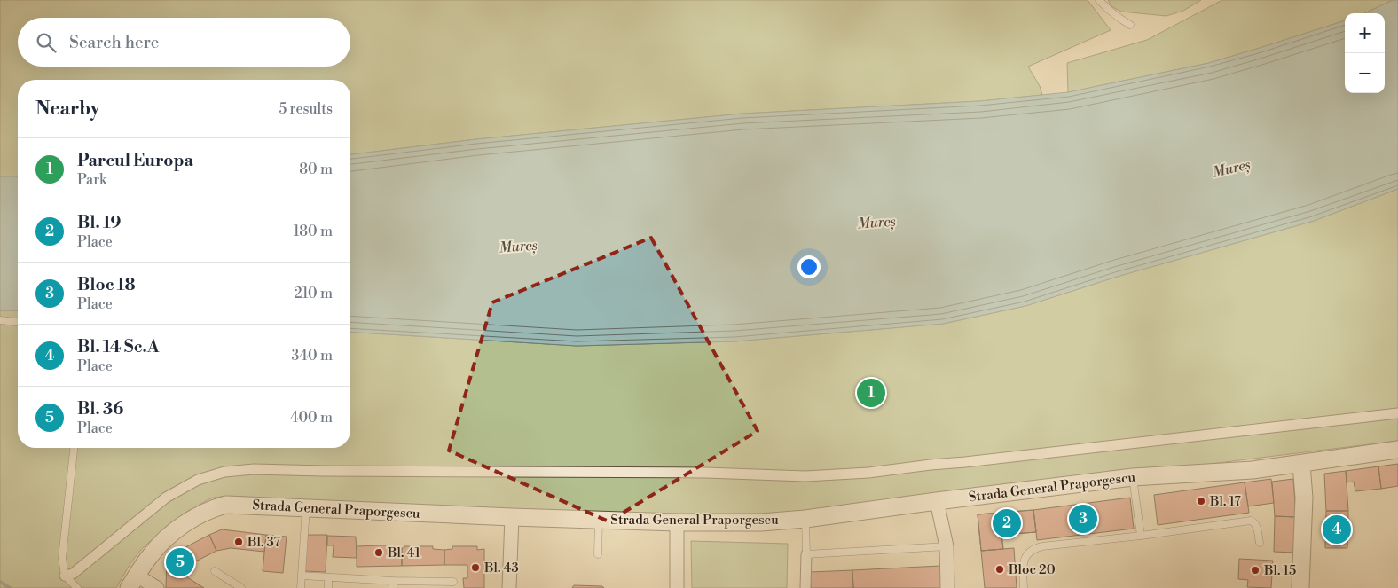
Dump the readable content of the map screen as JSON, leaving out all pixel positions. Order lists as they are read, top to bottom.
{
  "streets": {
    "street": ["Strada General Praporgescu"]
  },
  "water": ["Mureș"],
  "places": [
    "Bl. 17",
    "Bl. 37",
    "Bl. 41",
    "Bl. 43",
    "Bloc 20",
    "Bl. 15"
  ],
  "page": {
    "map_buttons": ["+", "−"],
    "search": "Search here",
    "heading": ["Nearby", "5 results"],
    "list": [
      {
        "mark": "1",
        "name": "Parcul Europa",
        "note": "Park",
        "value": "80 m"
      },
      {
        "mark": "2",
        "name": "Bl. 19",
        "note": "Place",
        "value": "180 m"
      },
      {
        "mark": "3",
        "name": "Bloc 18",
        "note": "Place",
        "value": "210 m"
      },
      {
        "mark": "4",
        "name": "Bl. 14 Sc.A",
        "note": "Place",
        "value": "340 m"
      },
      {
        "mark": "5",
        "name": "Bl. 36",
        "note": "Place",
        "value": "400 m"
      }
    ],
    "pins": [
      "1",
      "3",
      "2",
      "4",
      "5"
    ]
  }
}
